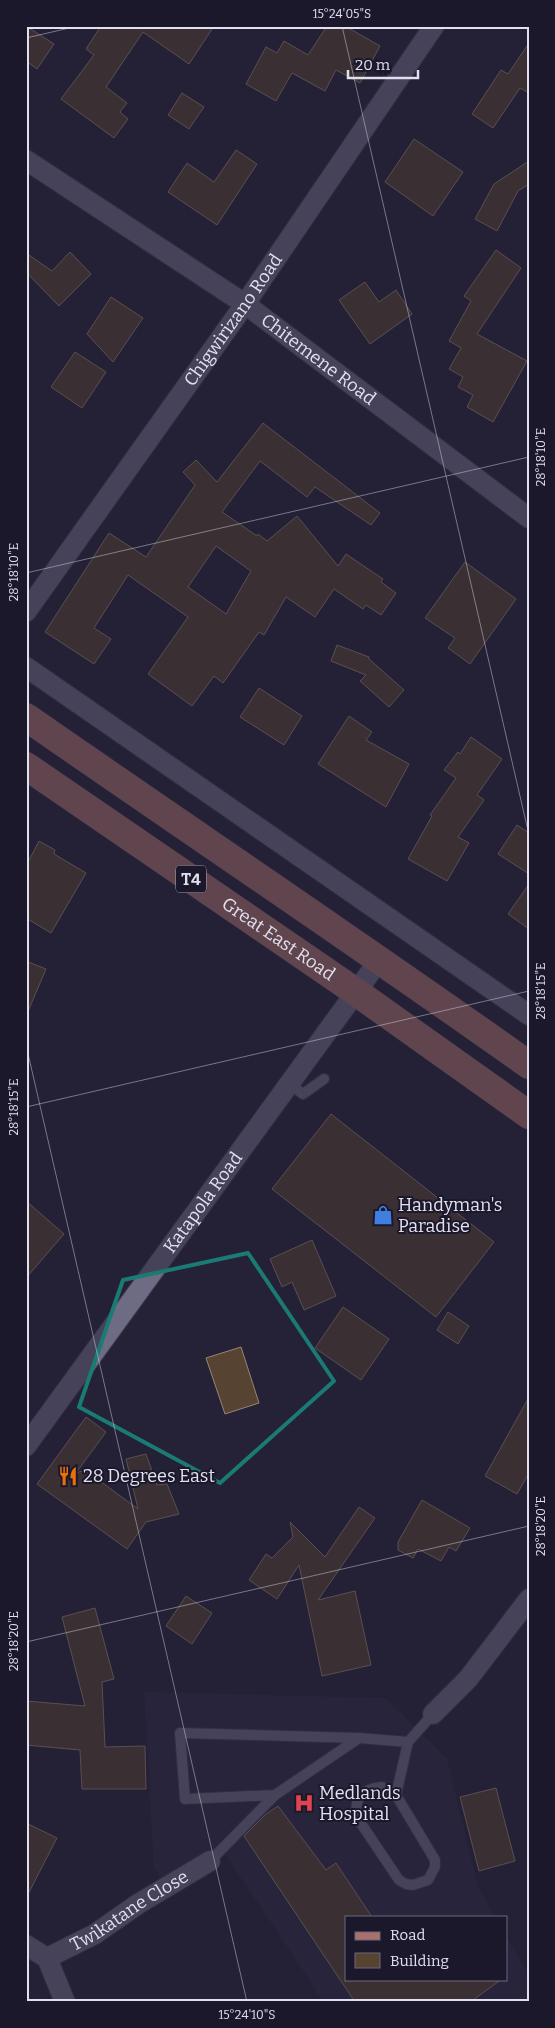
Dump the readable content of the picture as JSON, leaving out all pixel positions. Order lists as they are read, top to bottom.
{
  "streets": {
    "main road": ["T4", "Great East Road"],
    "street": [
      "Chigwirizano Road",
      "Chitemene Road",
      "Katapola Road",
      "Twikatane Close"
    ]
  },
  "crossings": [
    ["Chigwirizano Road", "Chitemene Road"],
    ["T4", "Katapola Road"],
    ["Great East Road", "Katapola Road"]
  ],
  "places": {
    "shop": ["Handyman's Paradise"],
    "restaurant": ["28 Degrees East"],
    "hospital": ["Medlands Hospital"]
  },
  "legend": ["Road", "Building"],
  "scale_bar": "20 m",
  "coordinates": [
    "15°24'05\"S",
    "28°18'10\"E",
    "28°18'15\"E",
    "28°18'20\"E",
    "15°24'10\"S"
  ]
}
